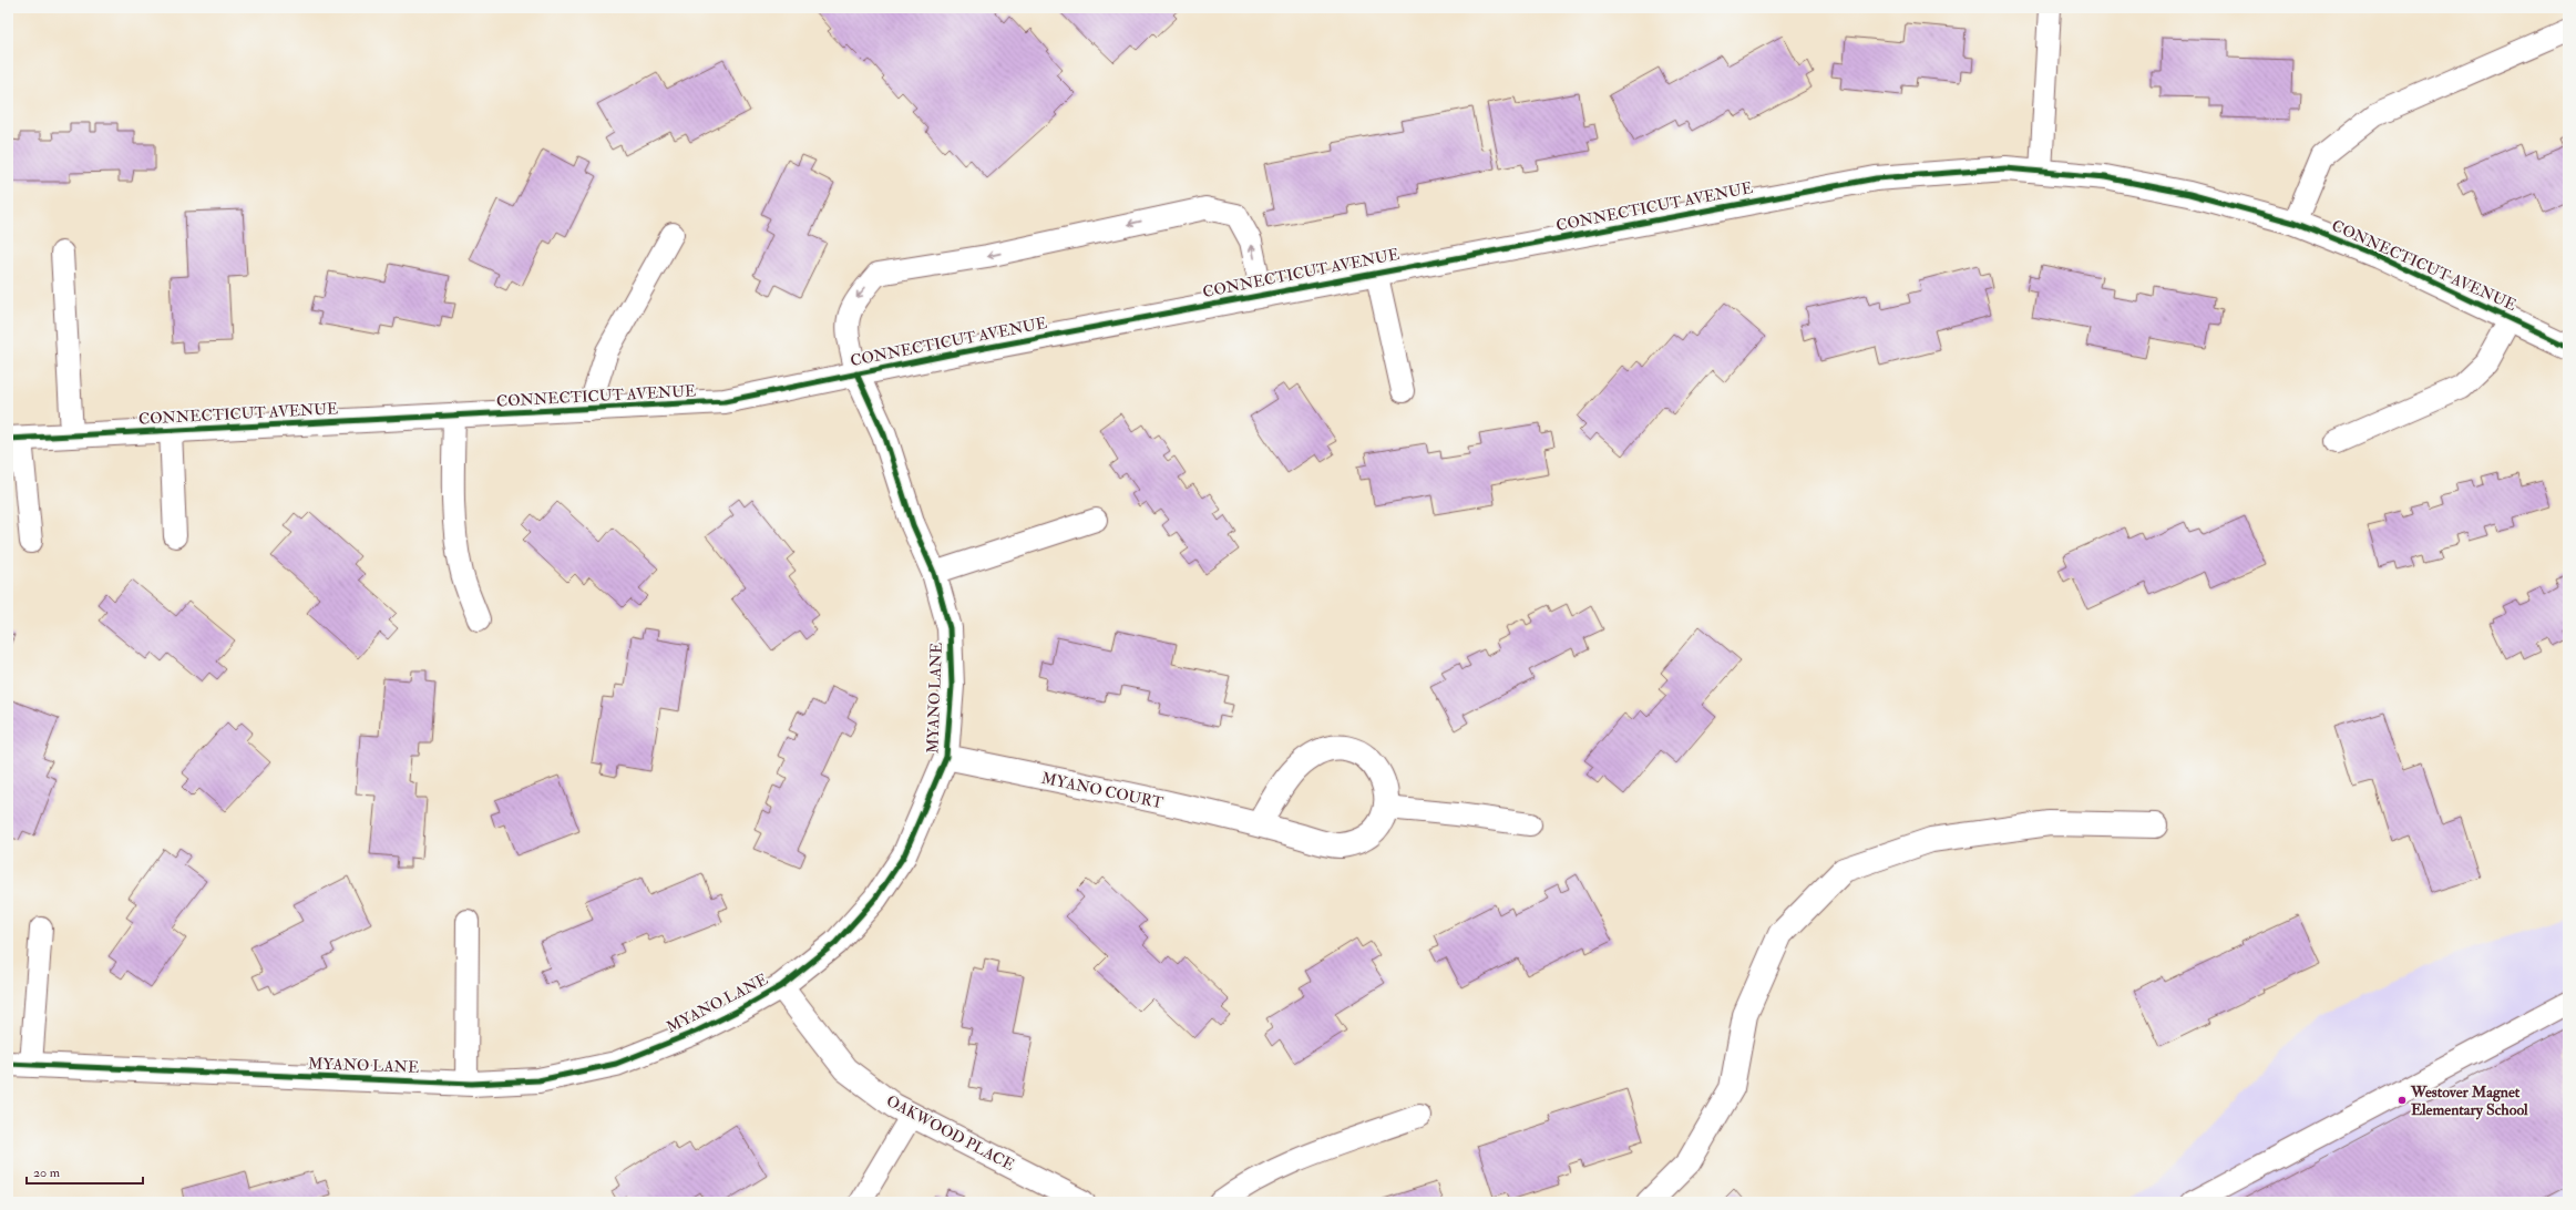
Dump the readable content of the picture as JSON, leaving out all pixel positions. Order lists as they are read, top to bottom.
{
  "streets": {
    "street": [
      "CONNECTICUT AVENUE",
      "MYANO LANE",
      "MYANO COURT",
      "OAKWOOD PLACE"
    ]
  },
  "crossings": [
    ["CONNECTICUT AVENUE", "MYANO LANE"],
    ["MYANO LANE", "MYANO COURT"],
    ["MYANO LANE", "OAKWOOD PLACE"]
  ],
  "places": ["Westover Magnet Elementary School"],
  "scale_bar": "20 m"
}
